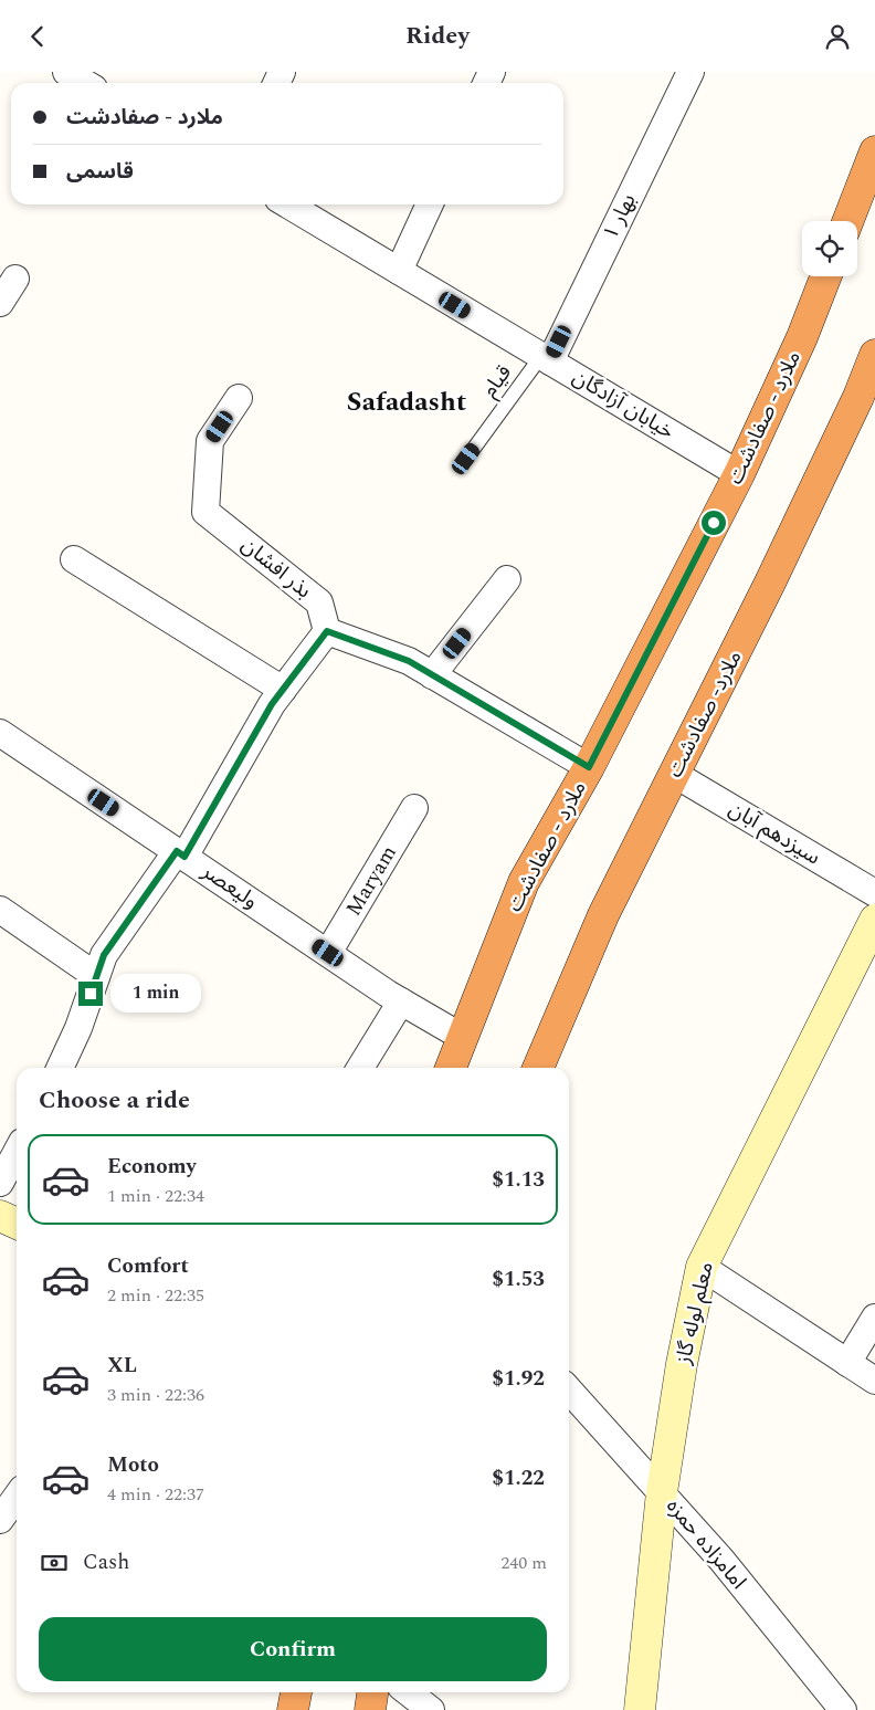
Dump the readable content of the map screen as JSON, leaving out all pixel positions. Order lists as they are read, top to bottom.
{
  "streets": {
    "highway": ["ملارد - صفادشت", "ملارد- صفادشت"],
    "street": [
      "بهار ۱",
      "خیابان آزادگان",
      "بذر افشان",
      "سیزدهم آبان",
      "Maryam",
      "ولیعصر",
      "معلم لوله گاز",
      "امامزاده حمزه"
    ],
    "lane": ["قیام"]
  },
  "crossings": [
    ["بهار ۱", "قیام"],
    ["بهار ۱", "خیابان آزادگان"],
    ["قیام", "خیابان آزادگان"],
    ["خیابان آزادگان", "ملارد - صفادشت"],
    ["ملارد - صفادشت", "ولیعصر"],
    ["ملارد- صفادشت", "سیزدهم آبان"],
    ["Maryam", "ولیعصر"],
    ["معلم لوله گاز", "امامزاده حمزه"]
  ],
  "districts": ["Safadasht"],
  "page": {
    "header": "Ridey",
    "banner": ["ملارد - صفادشت", "قاسمی"],
    "bubble": "1 min",
    "heading": "Choose a ride",
    "list": [
      {
        "name": "Economy",
        "note": "1 min · 22:34",
        "value": "$1.13"
      },
      {
        "name": "Comfort",
        "note": "2 min · 22:35",
        "value": "$1.53"
      },
      {
        "name": "XL",
        "note": "3 min · 22:36",
        "value": "$1.92"
      },
      {
        "name": "Moto",
        "note": "4 min · 22:37",
        "value": "$1.22"
      }
    ],
    "pay": ["Cash", "240 m"],
    "buttons": "Confirm"
  }
}
